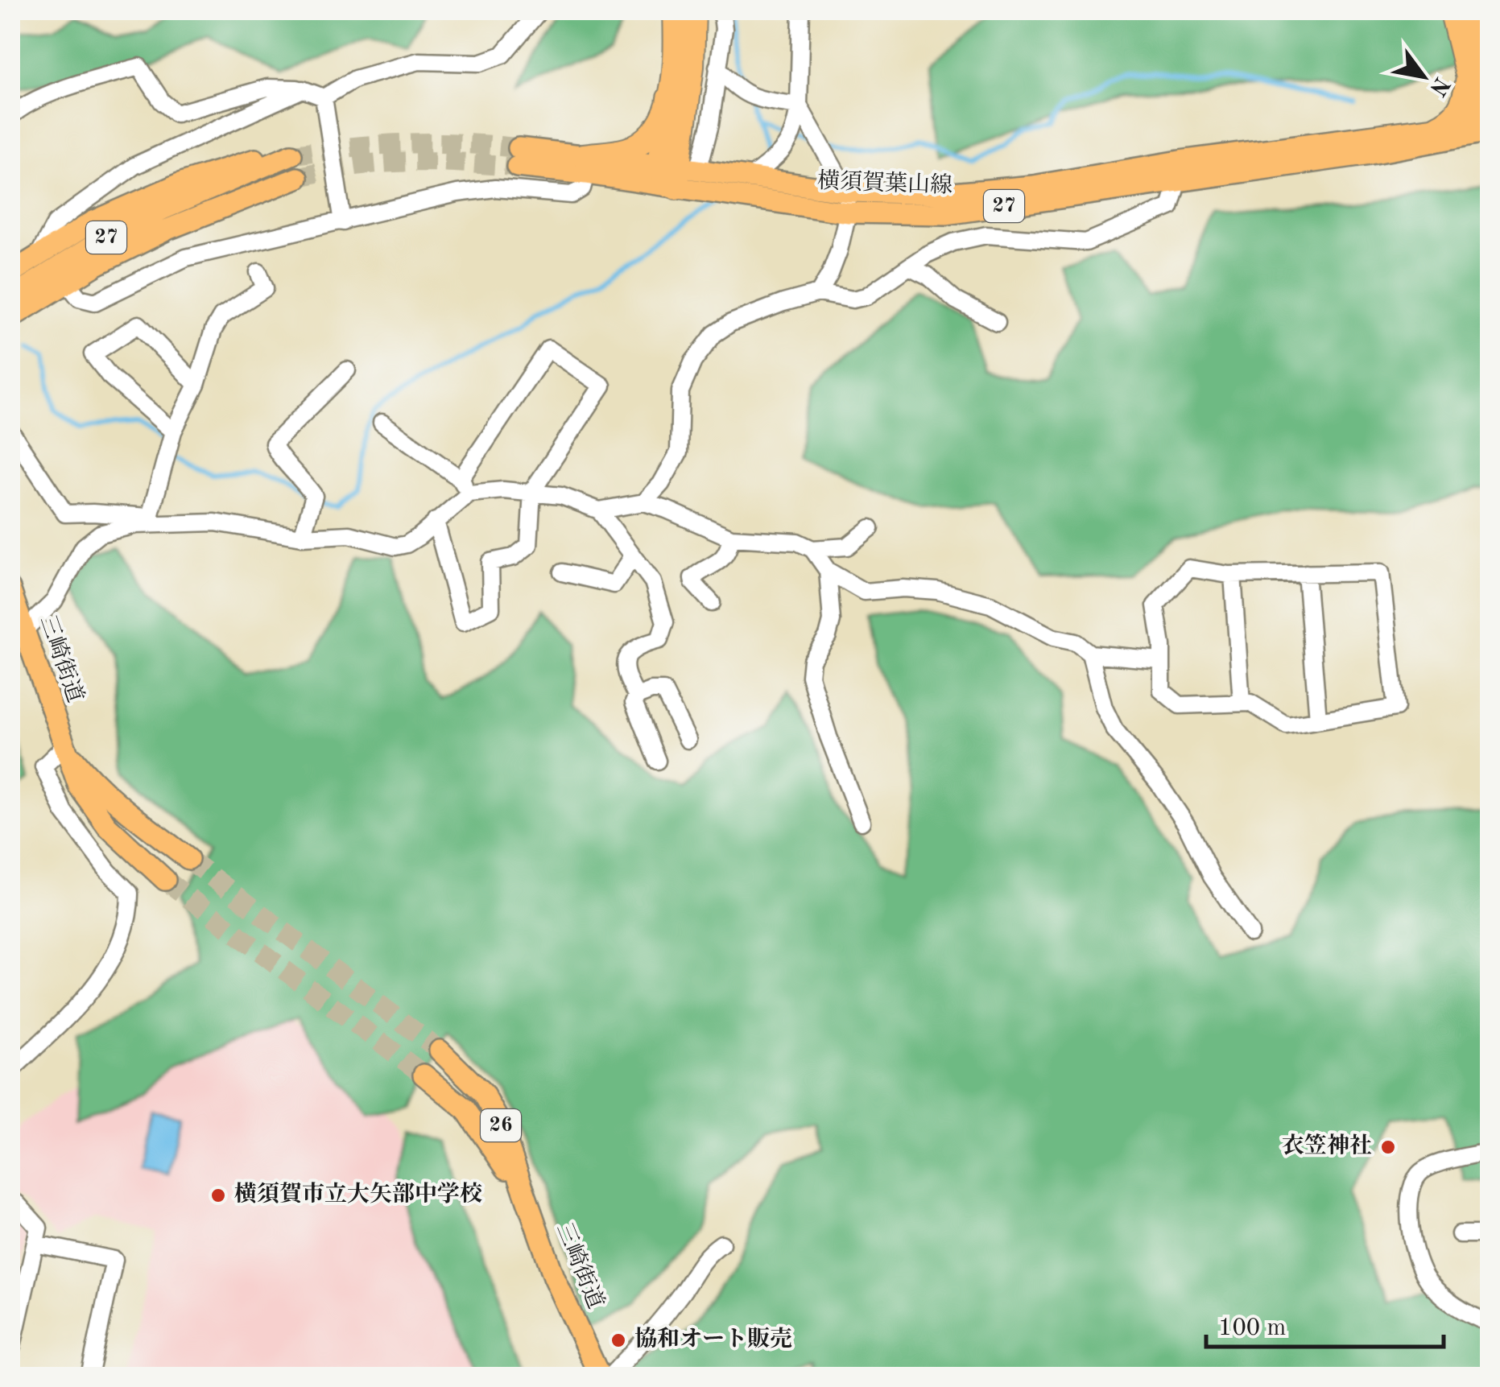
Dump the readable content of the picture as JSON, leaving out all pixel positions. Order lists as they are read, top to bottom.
{
  "streets": {
    "main road": [
      "横須賀葉山線",
      "27",
      "三崎街道",
      "26"
    ]
  },
  "places": ["衣笠神社", "横須賀市立大矢部中学校", "協和オート販売"],
  "scale_bar": "100 m",
  "north": "bottom right"
}
